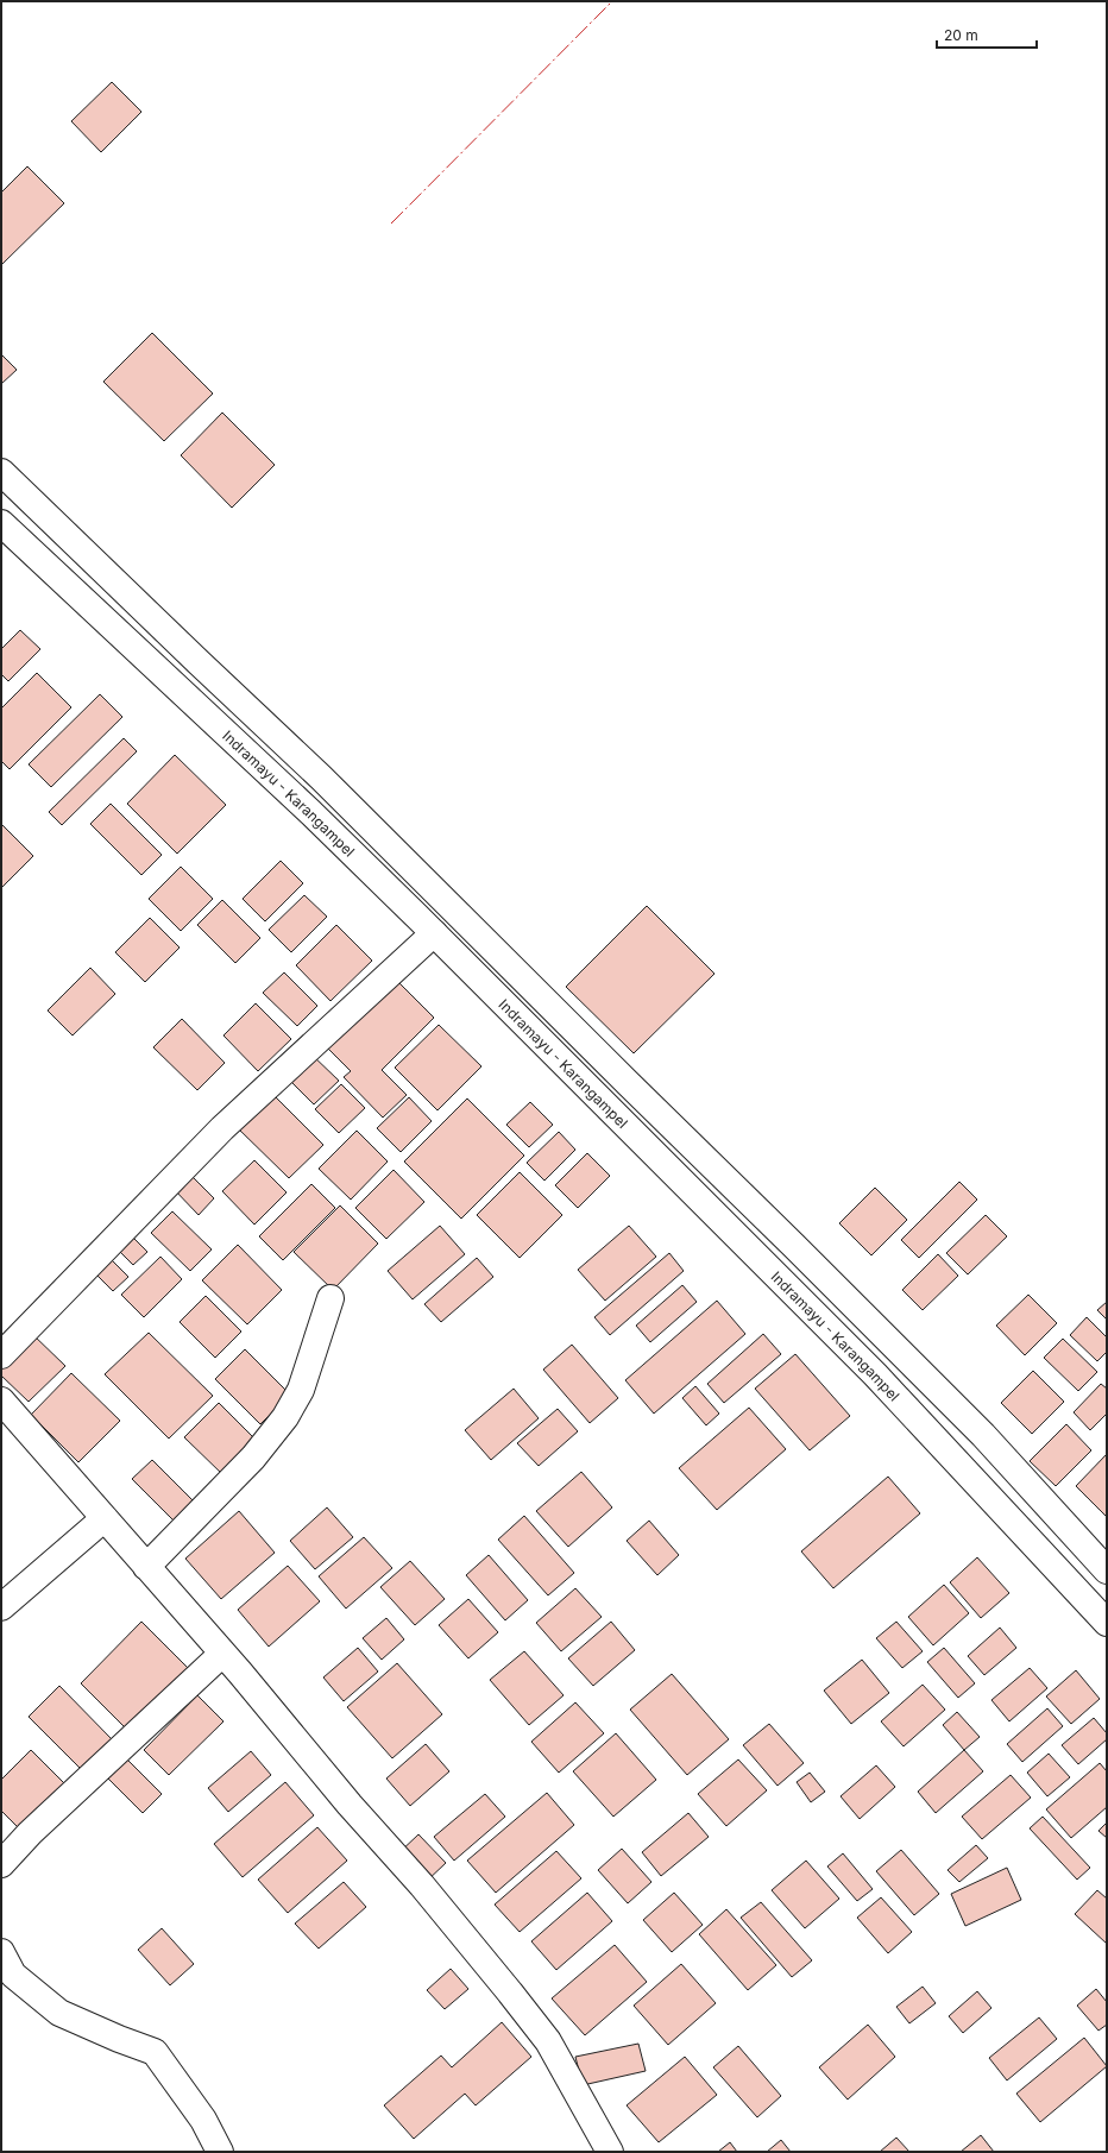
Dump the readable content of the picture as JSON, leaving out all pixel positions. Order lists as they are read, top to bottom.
{
  "streets": {
    "main road": ["Indramayu - Karangampel"]
  },
  "scale_bar": "20 m"
}
